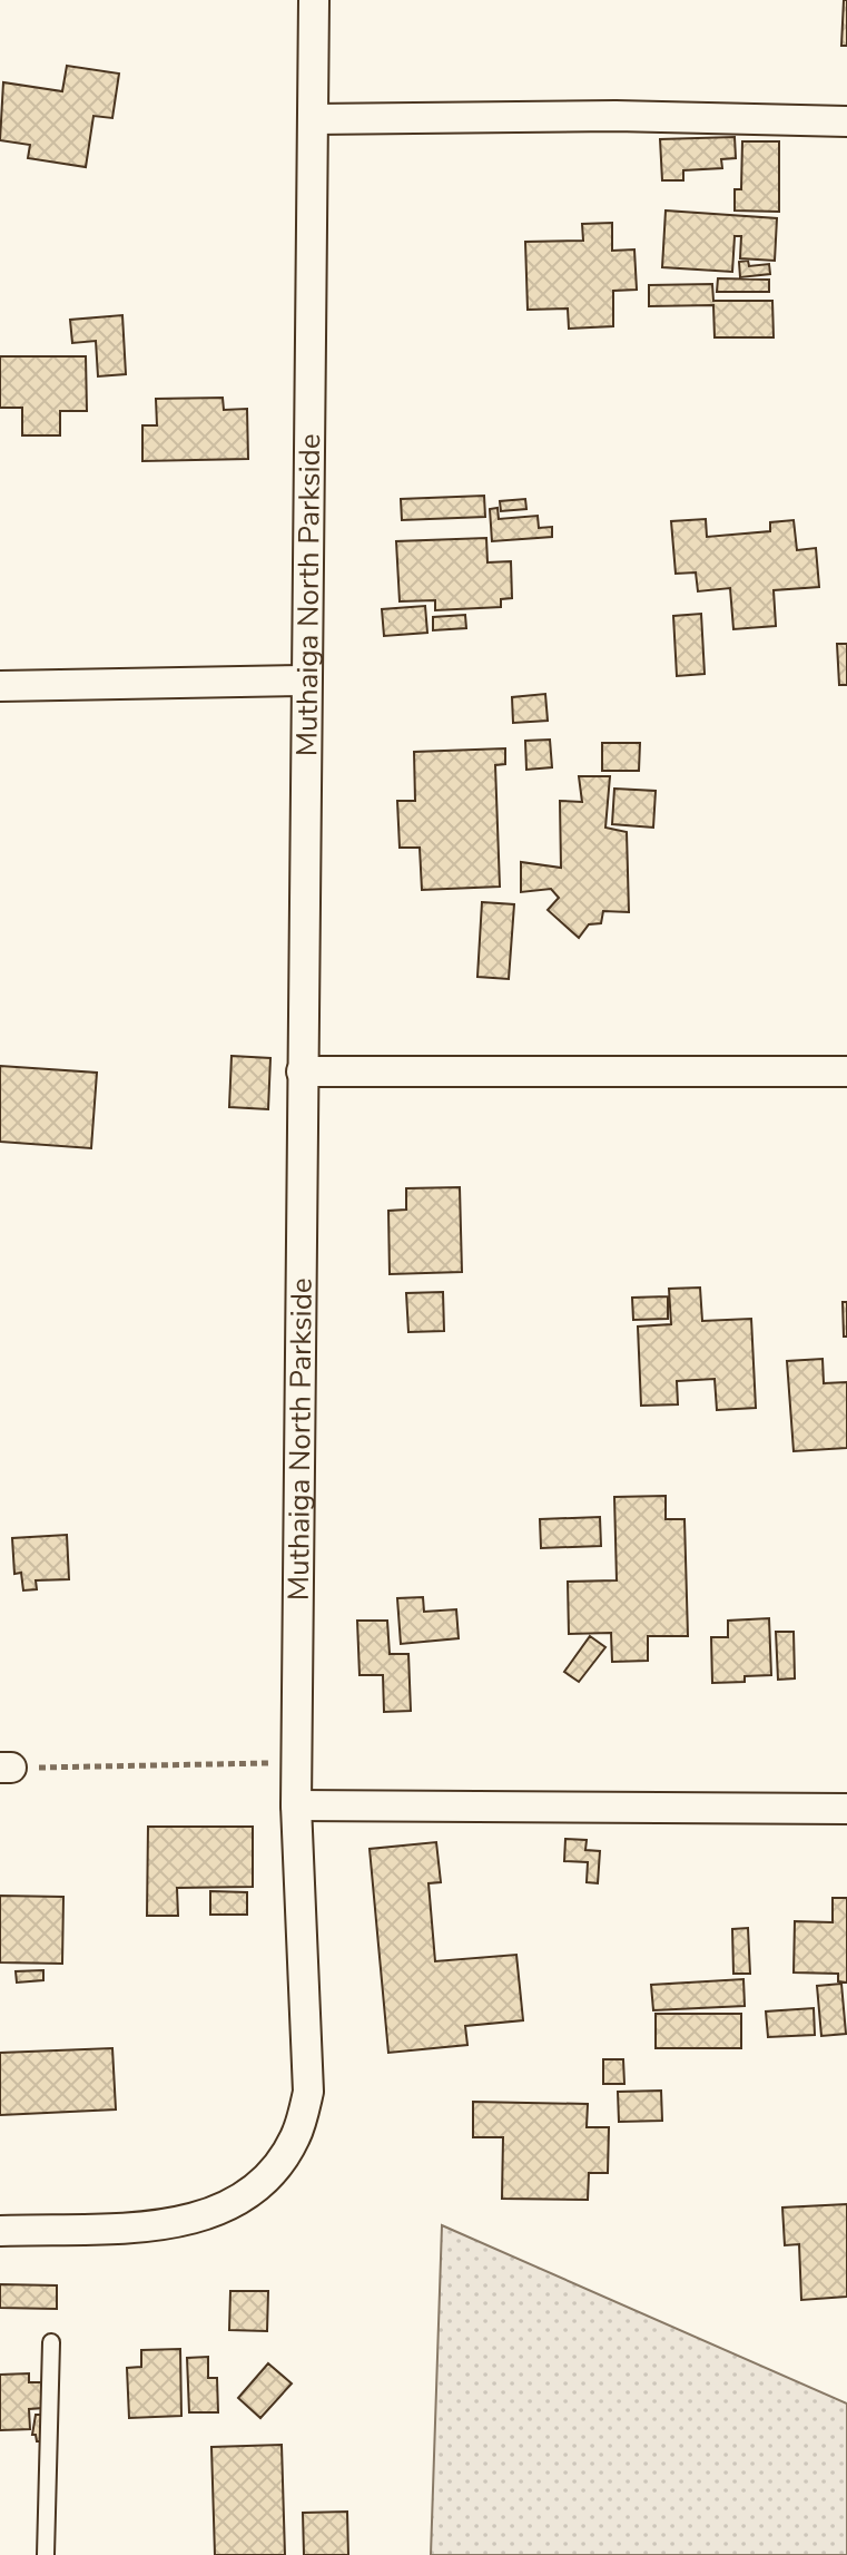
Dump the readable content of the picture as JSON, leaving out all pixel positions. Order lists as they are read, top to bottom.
{
  "streets": {
    "street": ["Muthaiga North Parkside"]
  }
}
